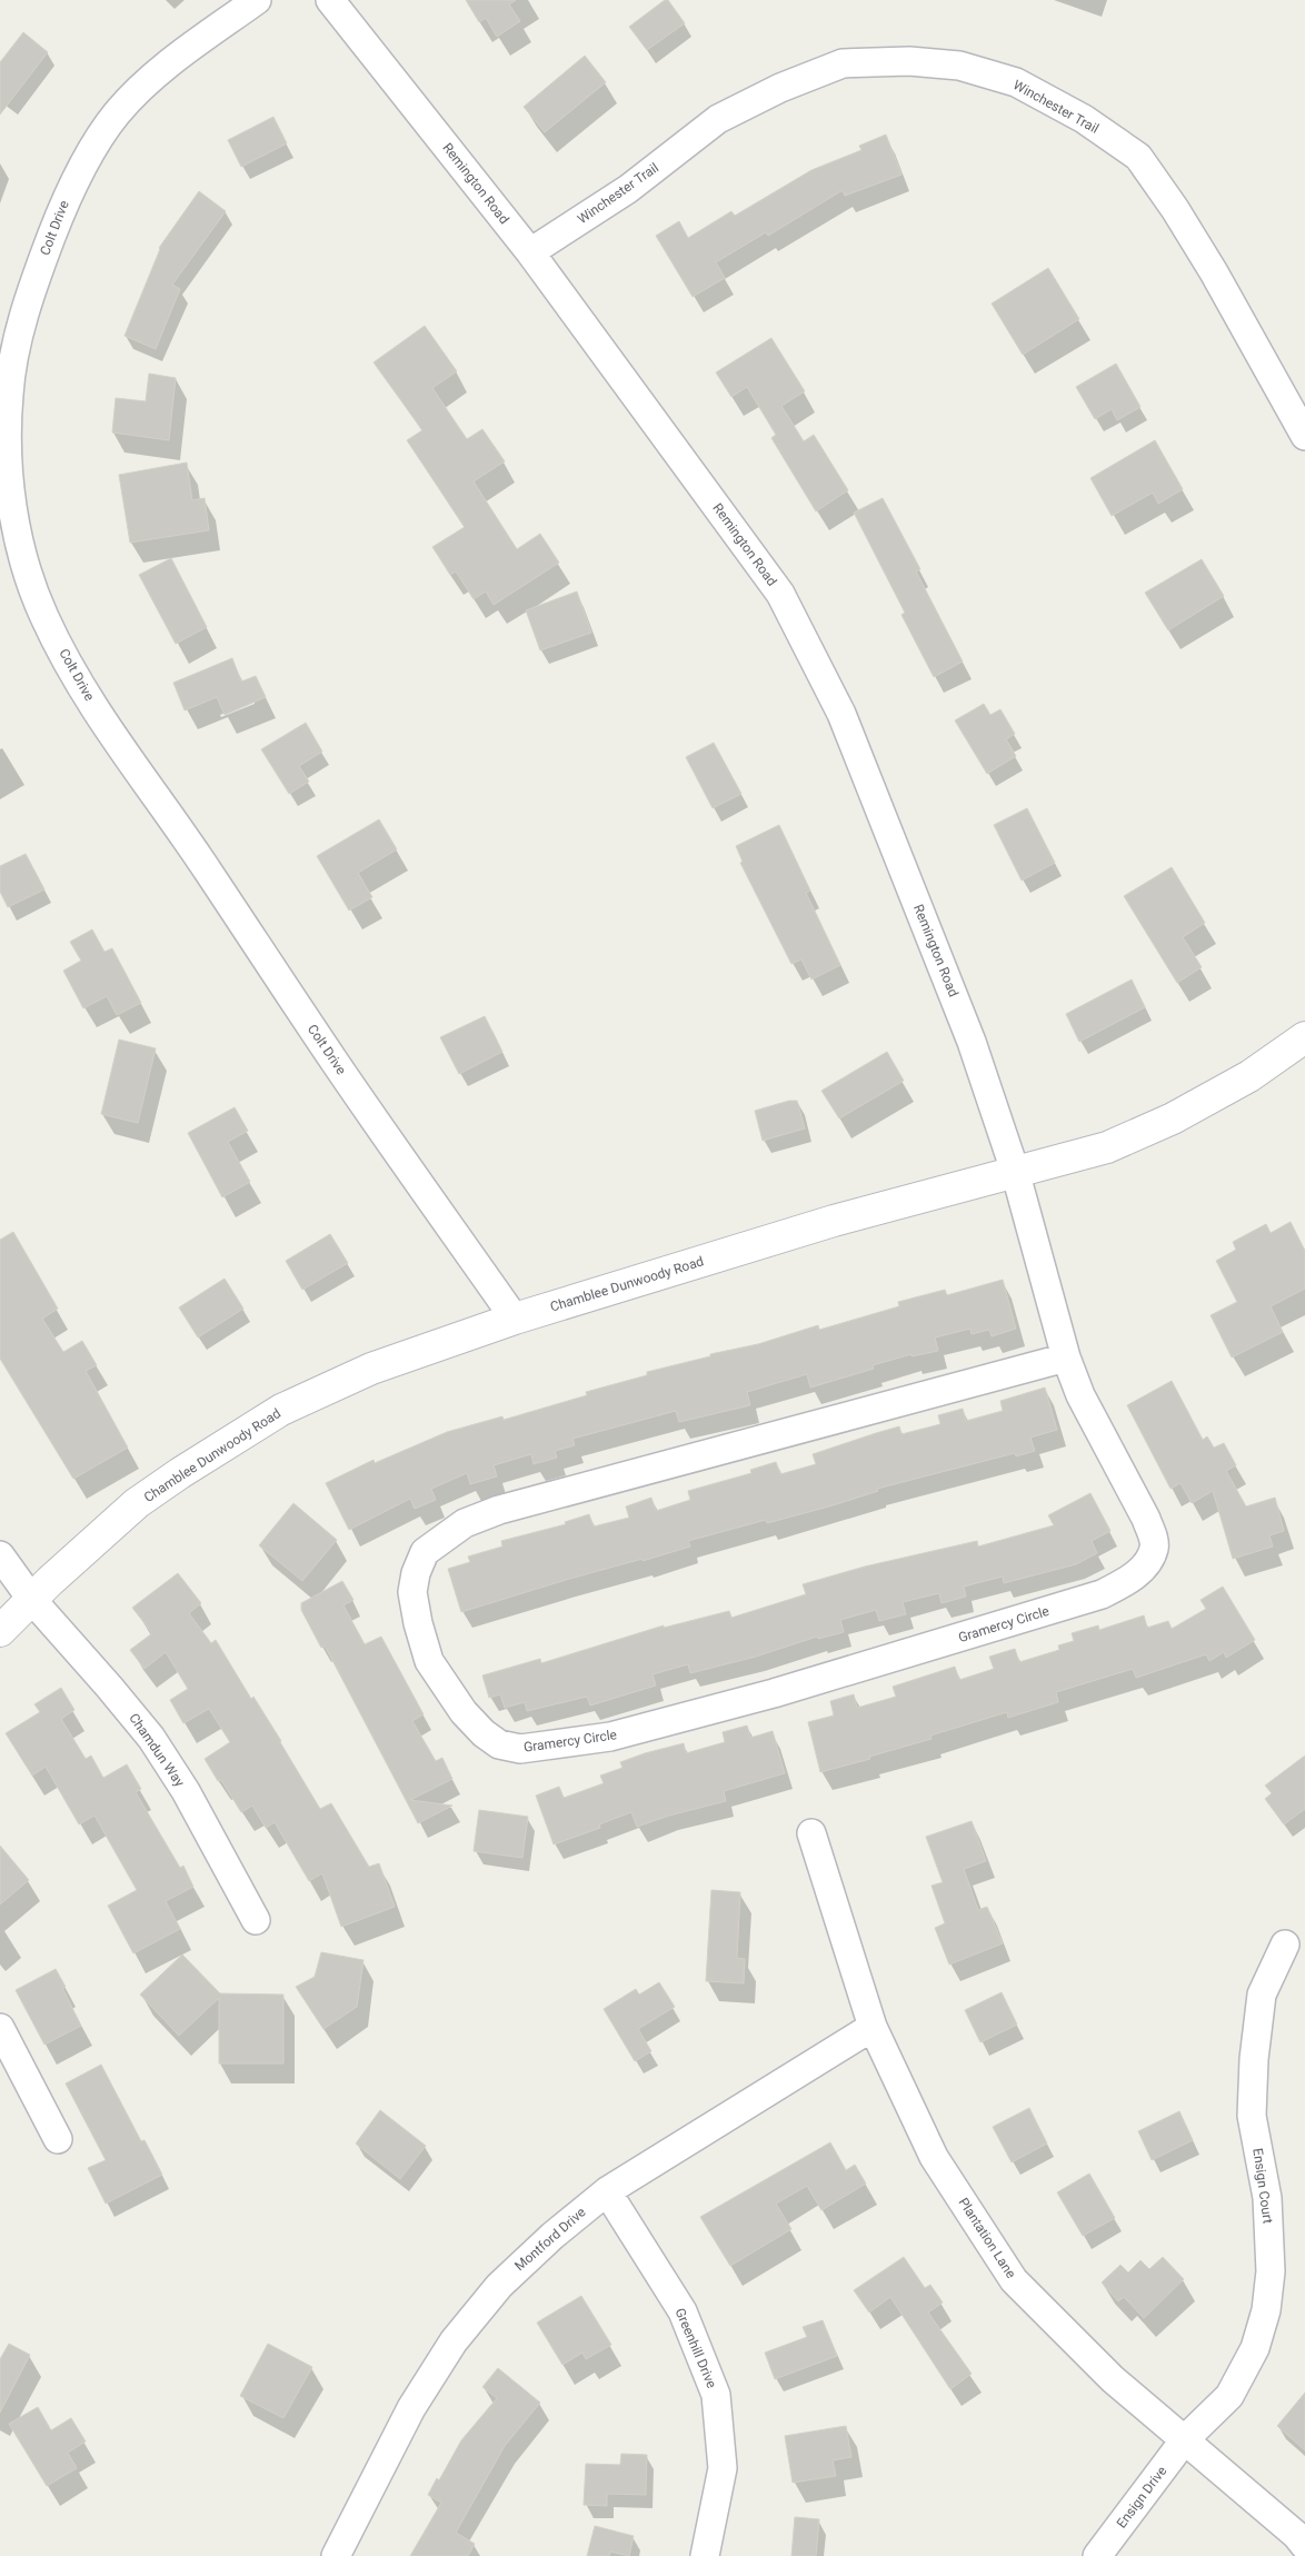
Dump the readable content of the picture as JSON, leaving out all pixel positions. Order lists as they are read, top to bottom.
{
  "streets": {
    "street": [
      "Winchester Trail",
      "Remington Road",
      "Colt Drive",
      "Chamblee Dunwoody Road",
      "Gramercy Circle",
      "Chamdun Way",
      "Ensign Court",
      "Plantation Lane",
      "Montford Drive",
      "Greenhill Drive",
      "Ensign Drive"
    ]
  },
  "crossings": [
    ["Winchester Trail", "Remington Road"],
    ["Remington Road", "Chamblee Dunwoody Road"],
    ["Remington Road", "Gramercy Circle"],
    ["Colt Drive", "Chamblee Dunwoody Road"],
    ["Chamblee Dunwoody Road", "Gramercy Circle"],
    ["Chamblee Dunwoody Road", "Chamdun Way"],
    ["Ensign Court", "Plantation Lane"],
    ["Ensign Court", "Ensign Drive"],
    ["Plantation Lane", "Montford Drive"],
    ["Plantation Lane", "Ensign Drive"],
    ["Montford Drive", "Greenhill Drive"]
  ]
}
